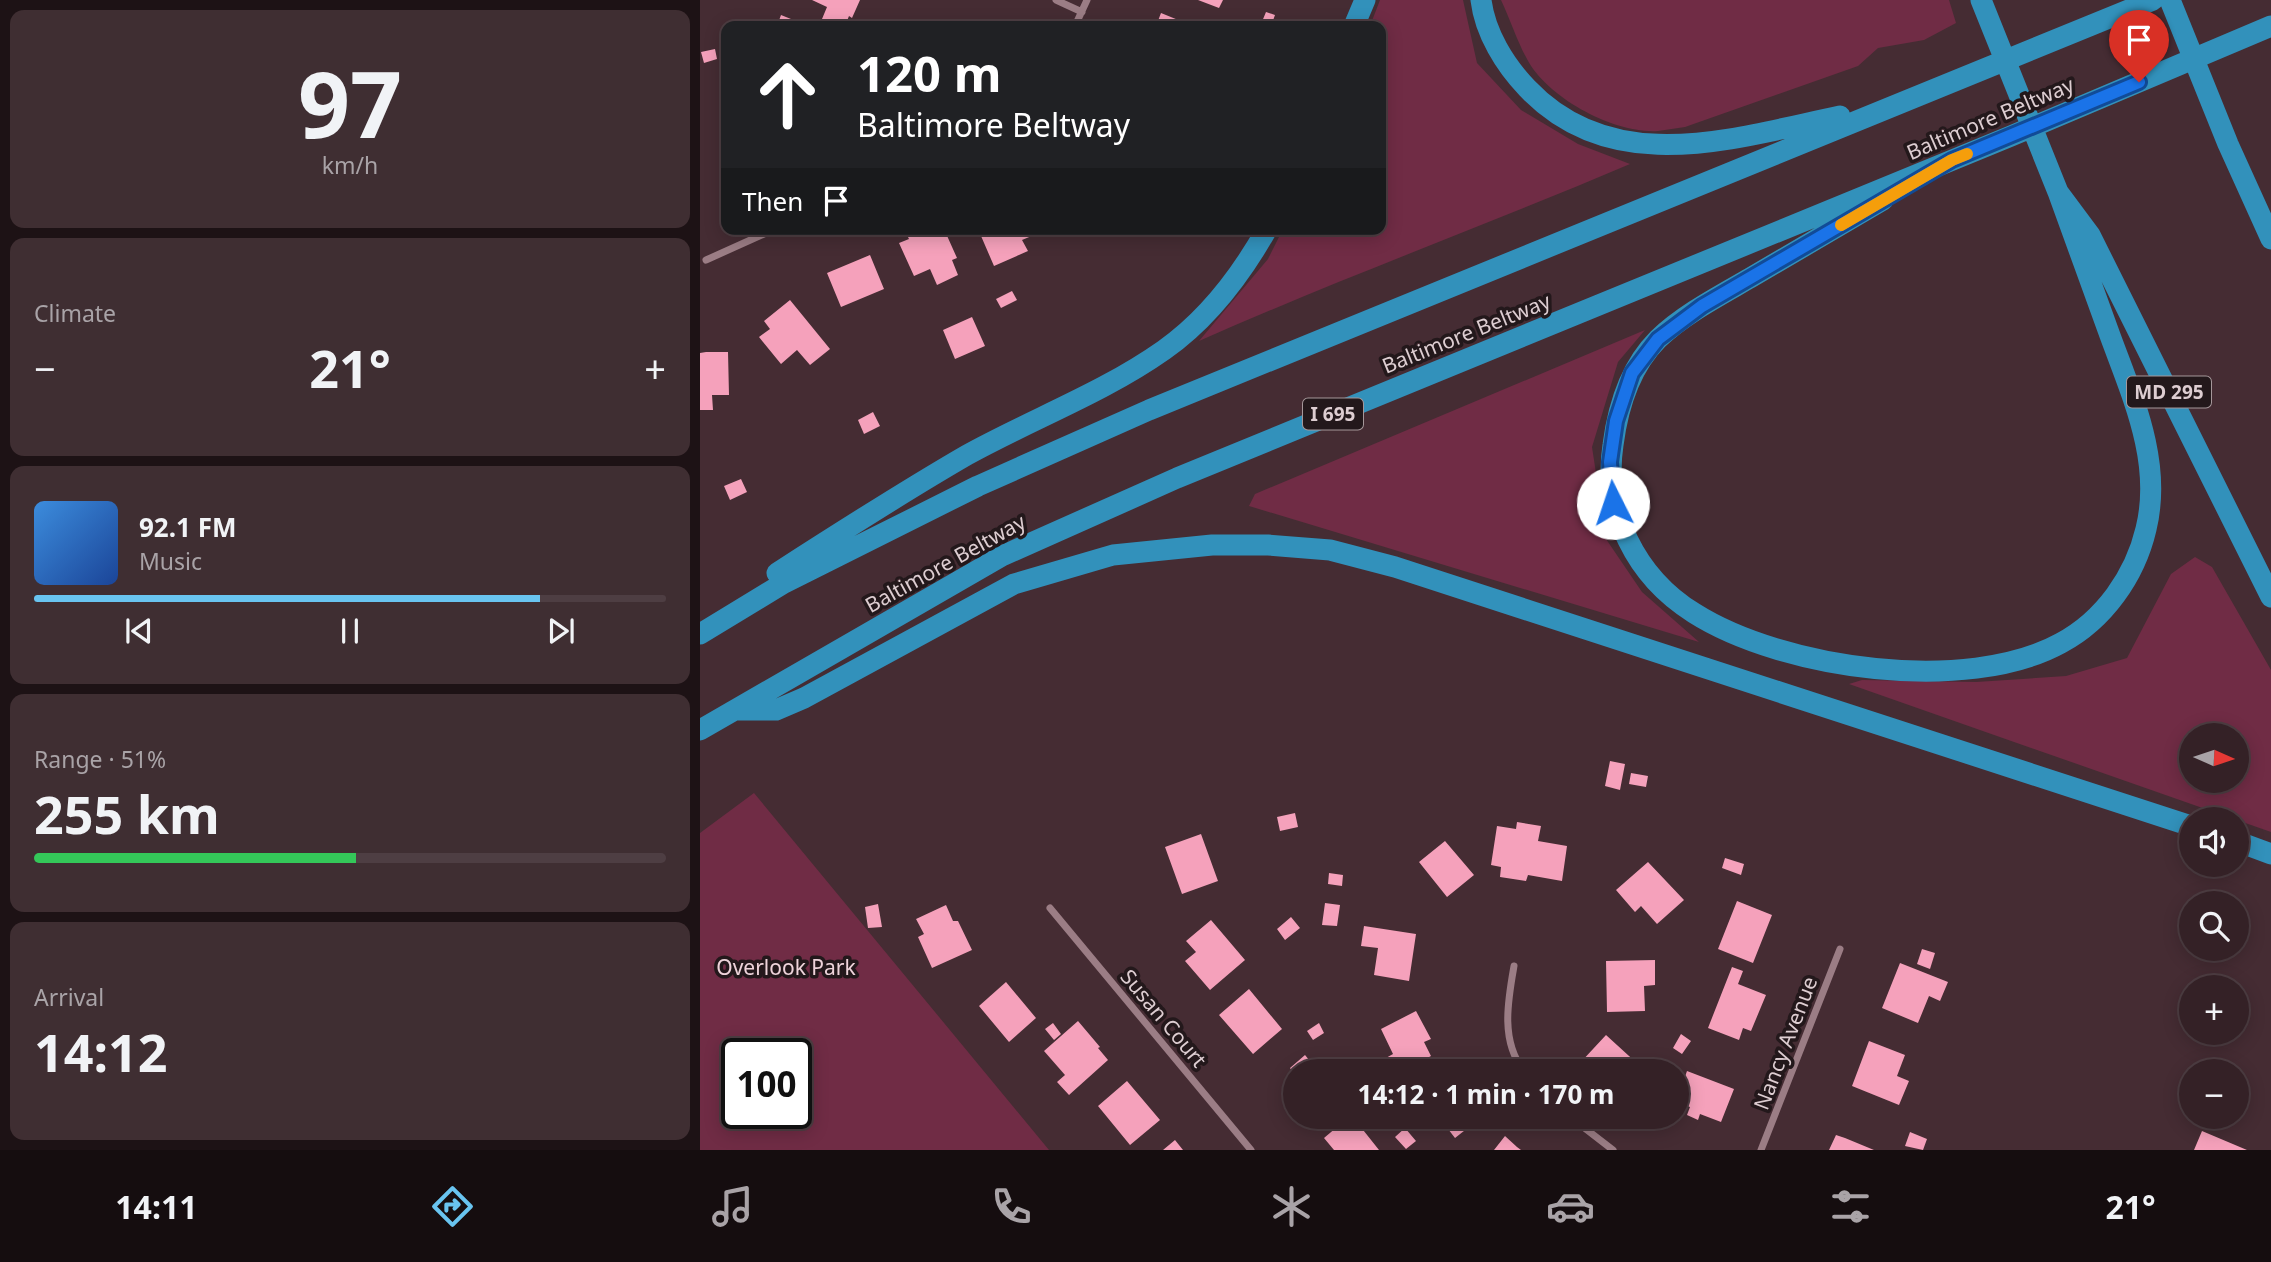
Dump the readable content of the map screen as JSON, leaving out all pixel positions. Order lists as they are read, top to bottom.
{
  "streets": {
    "highway": ["Baltimore Beltway", "MD 295", "I 695"],
    "street": ["Susan Court", "Nancy Avenue"]
  },
  "parks": ["Overlook Park"],
  "north": "right",
  "page": {
    "tile": [
      ["97", "km/h"],
      "Climate",
      ["Range · 51%", "255 km"],
      ["Arrival", "14:12"]
    ],
    "turn": ["120 m", "Baltimore Beltway"],
    "then": "Then",
    "heat": ["−", "21°", "+"],
    "song": ["92.1 FM", "Music"],
    "map_buttons": ["+", "−"],
    "limit": "100",
    "trip": "14:12 · 1 min · 170 m",
    "tabs": ["14:11", "21°"]
  }
}
